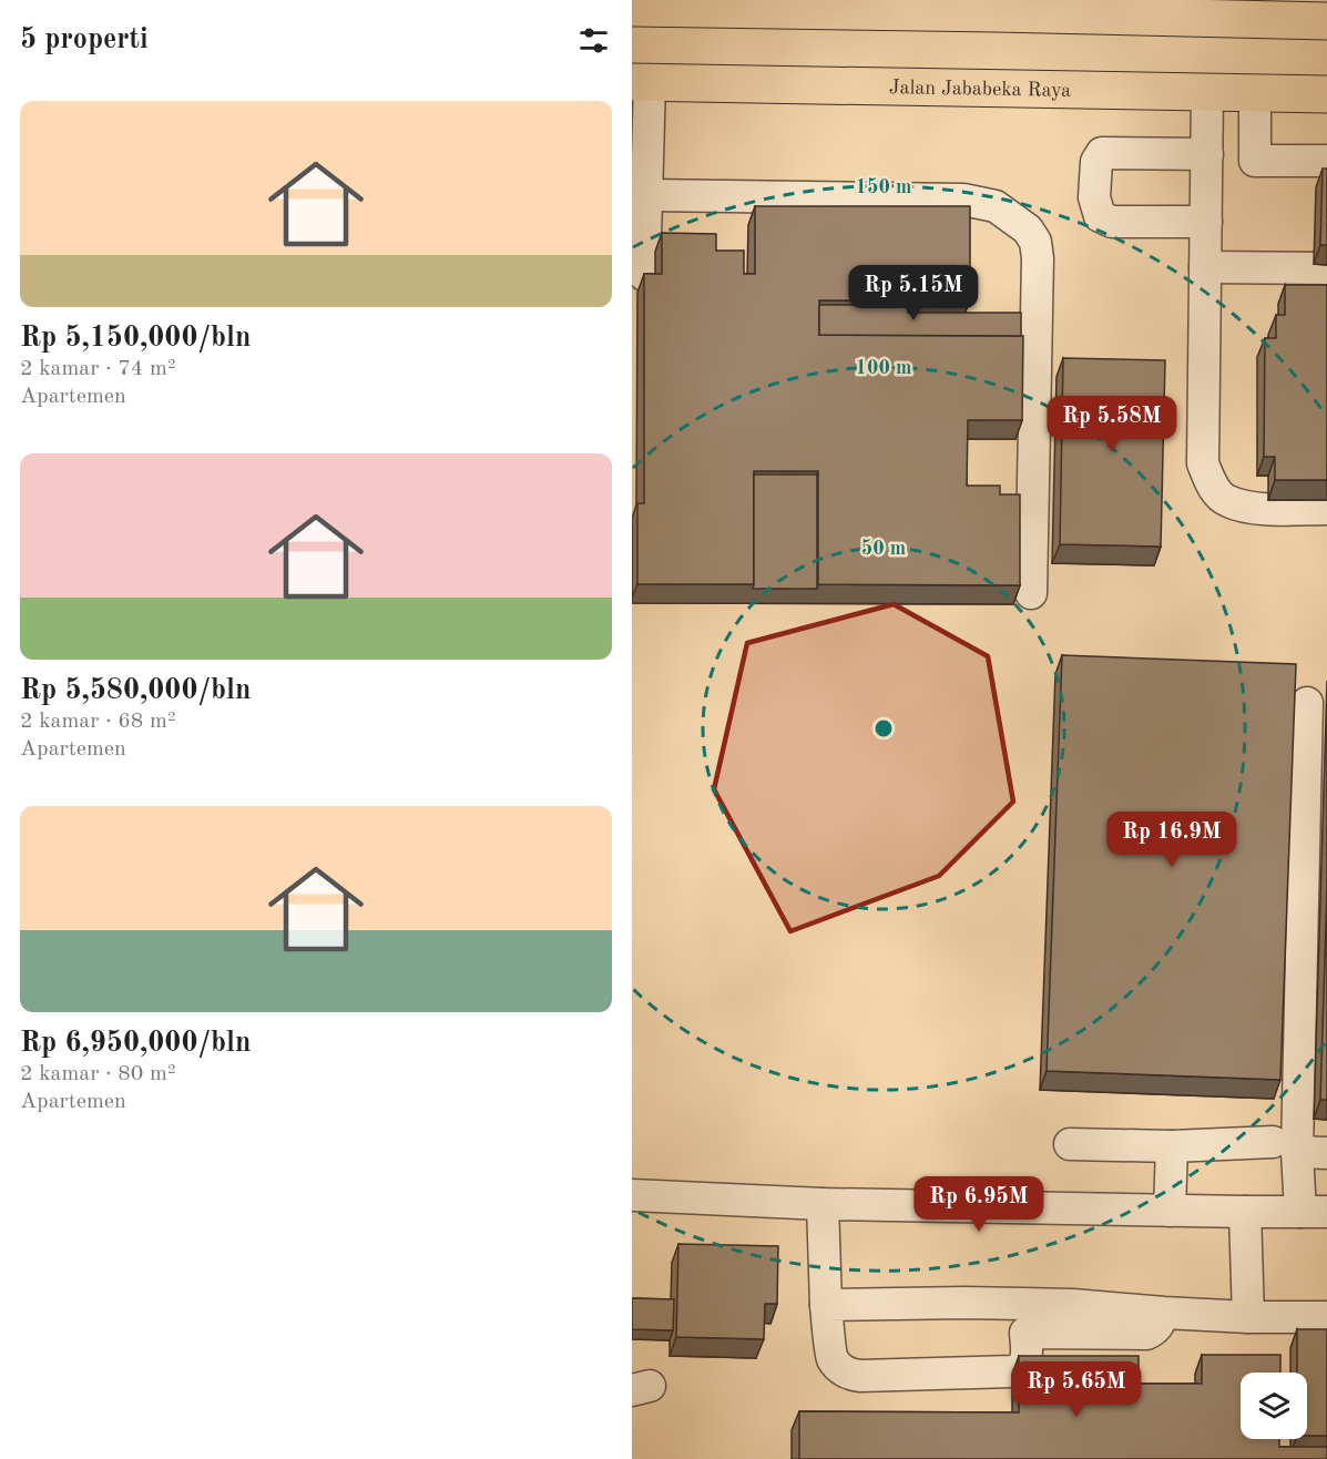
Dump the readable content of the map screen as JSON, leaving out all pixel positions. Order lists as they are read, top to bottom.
{
  "streets": {
    "main road": ["Jalan Jababeka Raya"]
  },
  "page": {
    "heading": "5 properti",
    "list": [
      {
        "name": "Rp 5,150,000/bln",
        "note": "2 kamar · 74 m² · Apartemen"
      },
      {
        "name": "Rp 5,580,000/bln",
        "note": "2 kamar · 68 m² · Apartemen"
      },
      {
        "name": "Rp 6,950,000/bln",
        "note": "2 kamar · 80 m² · Apartemen"
      }
    ],
    "price": [
      "Rp 5.15M",
      "Rp 5.58M",
      "Rp 16.9M",
      "Rp 6.95M",
      "Rp 5.65M"
    ]
  },
  "rings": ["150 m", "100 m", "50 m"]
}
